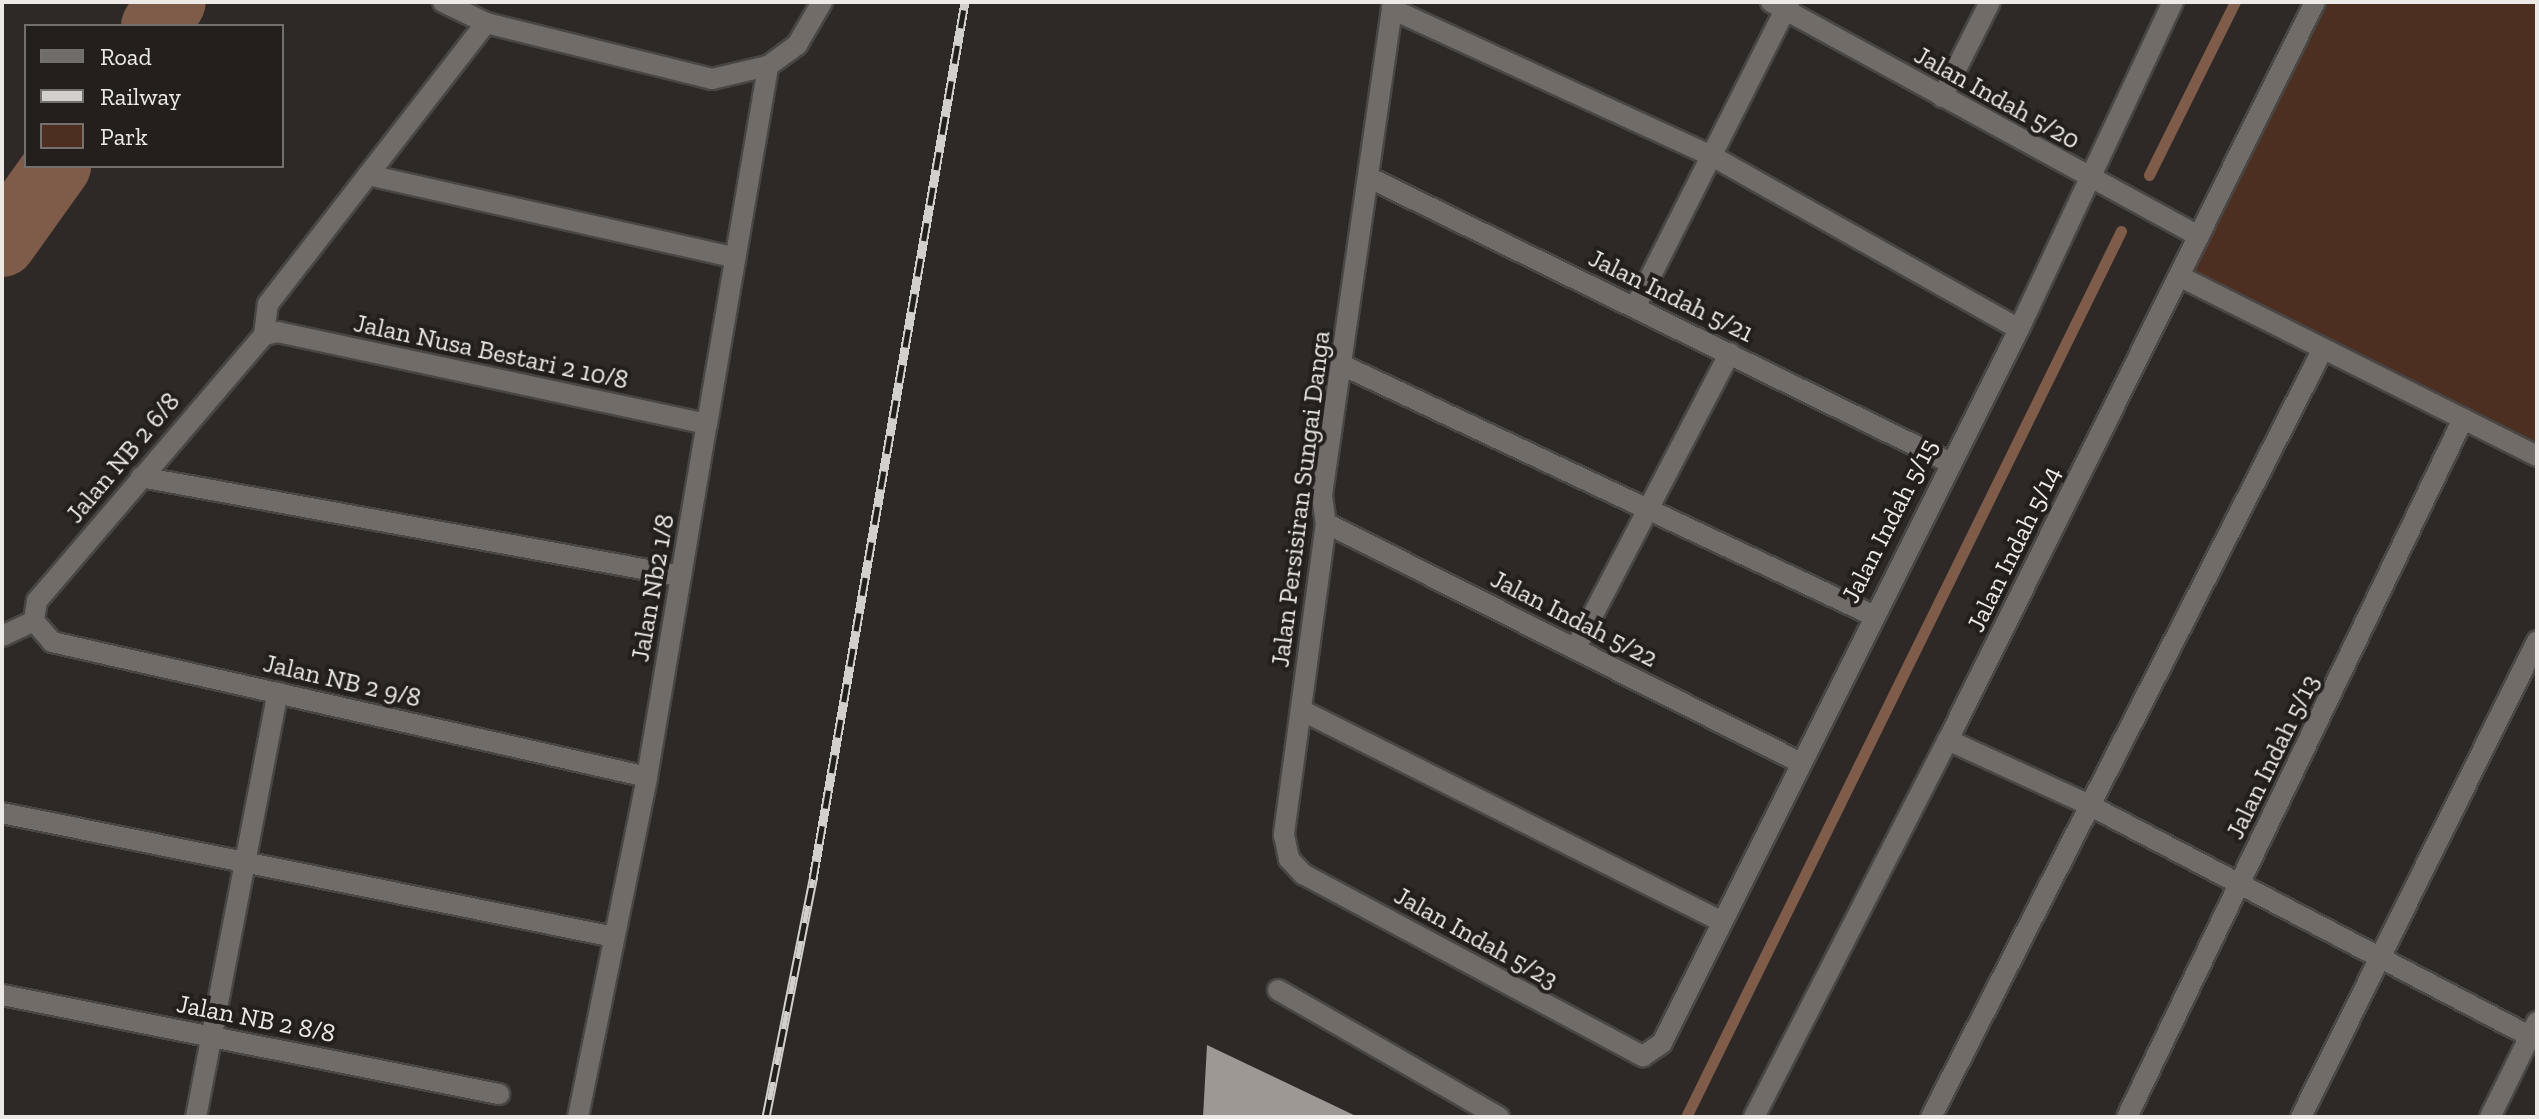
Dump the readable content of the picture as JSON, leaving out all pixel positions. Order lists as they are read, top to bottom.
{
  "streets": {
    "street": [
      "Jalan Indah 5/20",
      "Jalan Indah 5/21",
      "Jalan Nusa Bestari 2 10/8",
      "Jalan NB 2 6/8",
      "Jalan Persisiran Sungai Danga",
      "Jalan Indah 5/15",
      "Jalan Indah 5/14",
      "Jalan Nb2 1/8",
      "Jalan Indah 5/22",
      "Jalan NB 2 9/8",
      "Jalan Indah 5/13",
      "Jalan Indah 5/23",
      "Jalan NB 2 8/8"
    ]
  },
  "crossings": [
    ["Jalan Indah 5/20", "Jalan Indah 5/15"],
    ["Jalan Indah 5/20", "Jalan Indah 5/14"],
    ["Jalan Indah 5/21", "Jalan Persisiran Sungai Danga"],
    ["Jalan Indah 5/21", "Jalan Indah 5/15"],
    ["Jalan Nusa Bestari 2 10/8", "Jalan NB 2 6/8"],
    ["Jalan Nusa Bestari 2 10/8", "Jalan Nb2 1/8"],
    ["Jalan NB 2 6/8", "Jalan NB 2 9/8"],
    ["Jalan Persisiran Sungai Danga", "Jalan Indah 5/22"],
    ["Jalan Persisiran Sungai Danga", "Jalan Indah 5/23"],
    ["Jalan Indah 5/15", "Jalan Indah 5/22"],
    ["Jalan Indah 5/15", "Jalan Indah 5/23"],
    ["Jalan Nb2 1/8", "Jalan NB 2 9/8"]
  ],
  "legend": ["Road", "Railway", "Park"]
}
